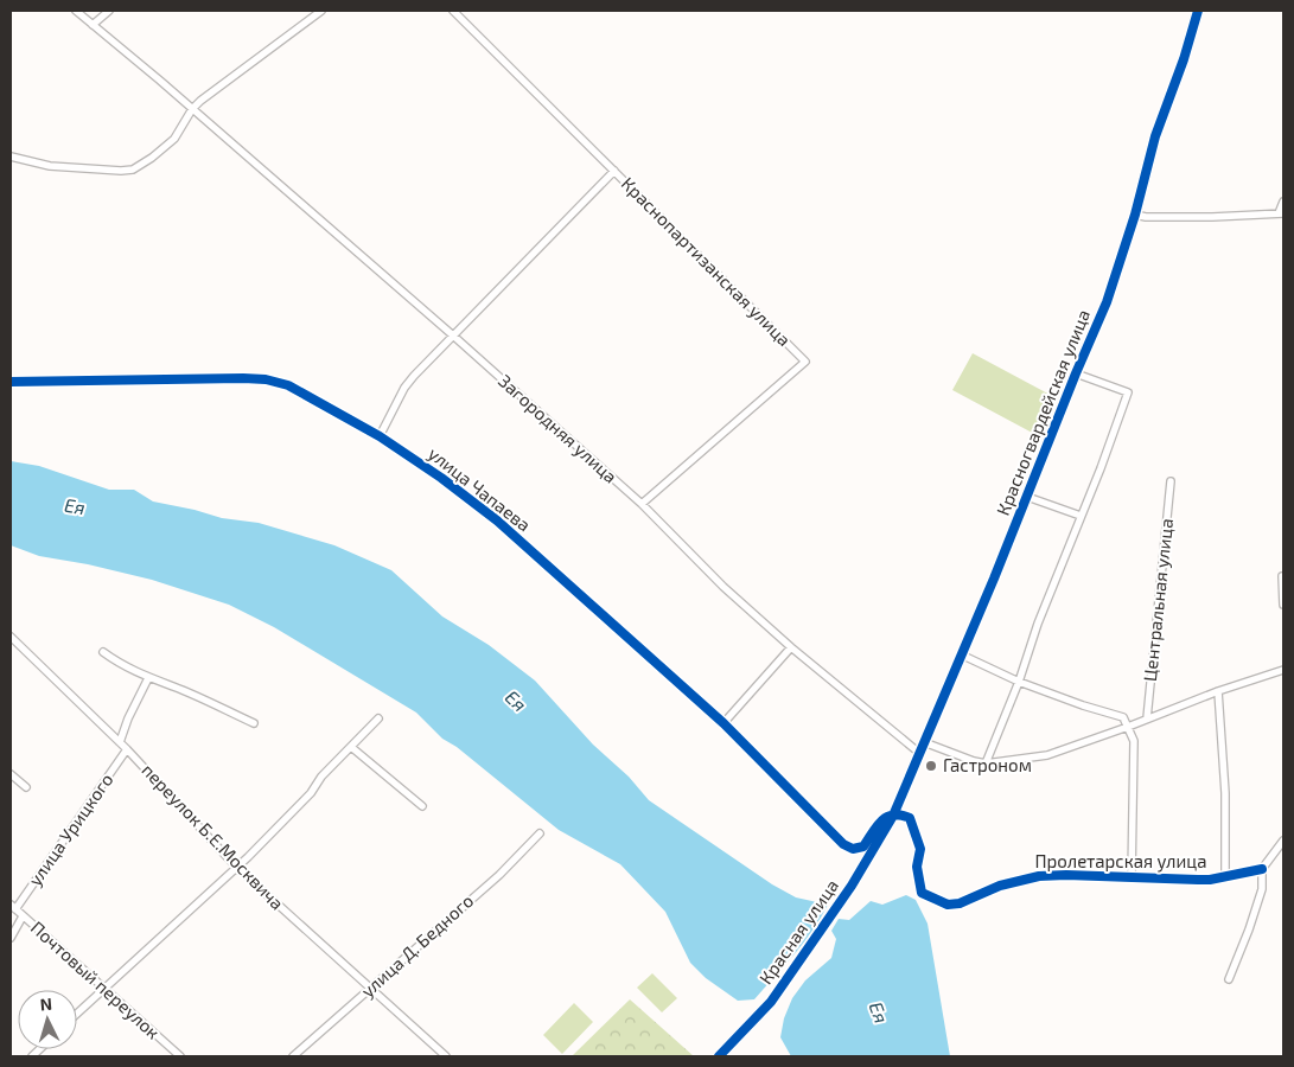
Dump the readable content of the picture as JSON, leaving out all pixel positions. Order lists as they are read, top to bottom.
{
  "streets": {
    "street": [
      "Краснопартизанская улица",
      "Красногвардейская улица",
      "Загородняя улица",
      "улица Чапаева",
      "Центральная улица",
      "улица Урицкого",
      "переулок Б.Е.Москвича",
      "Пролетарская улица",
      "Красная улица",
      "улица Д. Бедного",
      "Почтовый переулок"
    ]
  },
  "crossings": [
    ["Краснопартизанская улица", "Загородняя улица"],
    ["Красногвардейская улица", "Загородняя улица"],
    ["Красногвардейская улица", "улица Чапаева"],
    ["Красногвардейская улица", "Пролетарская улица"],
    ["Красногвардейская улица", "Красная улица"],
    ["улица Чапаева", "Пролетарская улица"],
    ["улица Чапаева", "Красная улица"],
    ["улица Урицкого", "переулок Б.Е.Москвича"],
    ["улица Урицкого", "Почтовый переулок"],
    ["переулок Б.Е.Москвича", "улица Д. Бедного"],
    ["Пролетарская улица", "Красная улица"]
  ],
  "water": ["Ея"],
  "places": ["Гастроном"],
  "north": "top"
}
